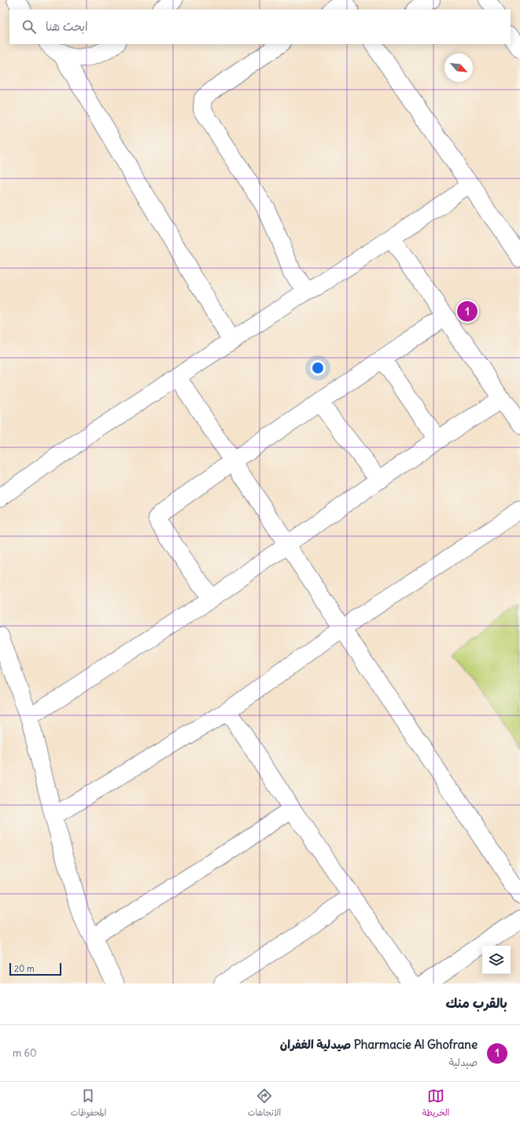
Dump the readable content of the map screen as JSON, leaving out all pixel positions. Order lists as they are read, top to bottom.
{
  "scale_bar": "20 m",
  "north": "bottom right",
  "page": {
    "search": "ابحث هنا",
    "pins": "1",
    "scale": "20 m",
    "heading": "بالقرب منك",
    "list": [
      {
        "mark": "1",
        "name": "Pharmacie Al Ghofrane صيدلية الغفران",
        "note": "صيدلية",
        "value": "60 m"
      }
    ],
    "nav": ["الخريطة", "الاتجاهات", "المحفوظات"]
  }
}
